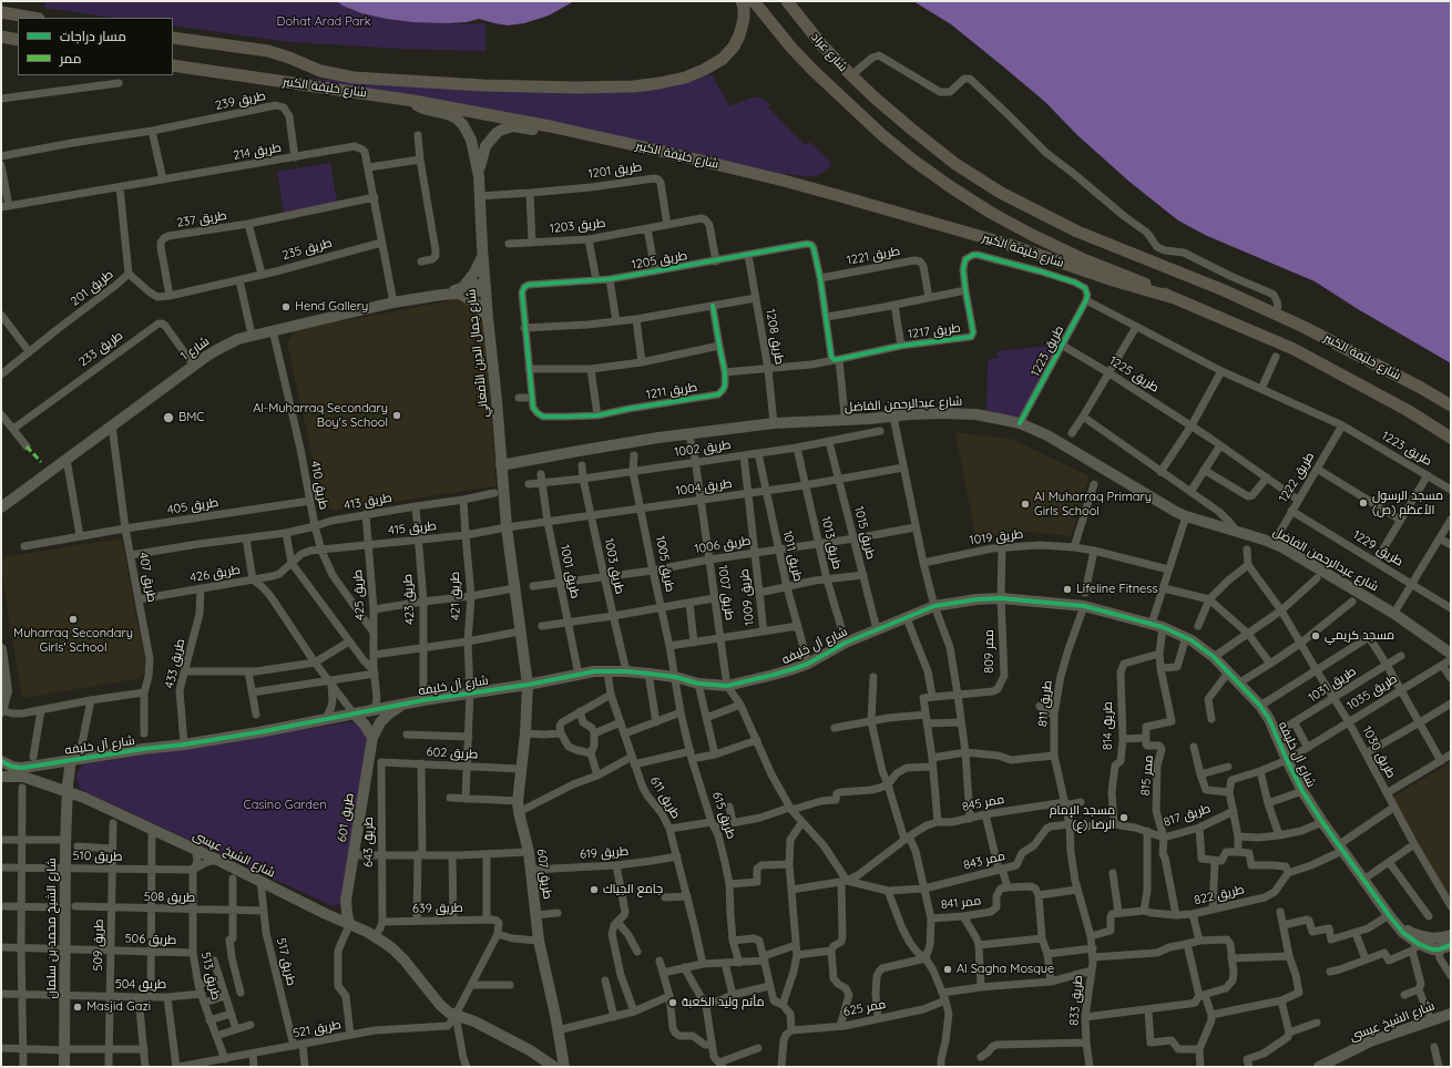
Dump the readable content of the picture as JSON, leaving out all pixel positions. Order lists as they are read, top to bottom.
{
  "streets": {
    "main road": ["شارع عراد", "شارع خليفة الكبير"],
    "street": [
      "طريق 239",
      "طريق 214",
      "طريق 1201",
      "طريق 237",
      "طريق 1203",
      "طريق 235",
      "طريق 1221",
      "طريق 1205",
      "طريق 201",
      "طريق 1217",
      "طريق 1208",
      "طريق 233",
      "شارع 1",
      "طريق 1223",
      "شارع جمال الدين الأفغاني",
      "طريق 1225",
      "طريق 1211",
      "شارع عبدالرحمن الفاضل",
      "طريق 1002",
      "طريق 1222",
      "طريق 410",
      "طريق 1004",
      "طريق 413",
      "طريق 405",
      "طريق 415",
      "طريق 1015",
      "طريق 1019",
      "طريق 1013",
      "طريق 1006",
      "طريق 1229",
      "طريق 1011",
      "طريق 1005",
      "طريق 1003",
      "طريق 1001",
      "طريق 426",
      "طريق 407",
      "طريق 1007",
      "طريق 425",
      "طريق 421",
      "طريق 1009",
      "طريق 423",
      "شارع آل خليفه",
      "ممر 809",
      "طريق 433",
      "طريق 1031",
      "طريق 1035",
      "طريق 811",
      "طريق 814",
      "طريق 1030",
      "طريق 602",
      "ممر 815",
      "طريق 611",
      "ممر 845",
      "طريق 615",
      "طريق 817",
      "طريق 601",
      "طريق 643",
      "طريق 619",
      "شارع الشيخ عيسى",
      "طريق 510",
      "ممر 843",
      "طريق 607",
      "طريق 822",
      "طريق 508",
      "ممر 841",
      "طريق 639",
      "شارع الشيخ محمد بن سلمان",
      "طريق 506",
      "طريق 509",
      "طريق 517",
      "طريق 513",
      "طريق 504",
      "طريق 833",
      "ممر 625",
      "طريق 521"
    ]
  },
  "crossings": [
    ["شارع عراد", "شارع خليفة الكبير"],
    ["شارع خليفة الكبير", "شارع جمال الدين الأفغاني"],
    ["طريق 239", "طريق 214"],
    ["طريق 214", "طريق 237"],
    ["طريق 214", "طريق 235"],
    ["طريق 214", "طريق 201"],
    ["طريق 214", "شارع 1"],
    ["طريق 1201", "طريق 1203"],
    ["طريق 1201", "شارع جمال الدين الأفغاني"],
    ["طريق 237", "طريق 235"],
    ["طريق 1203", "طريق 1205"],
    ["طريق 235", "طريق 201"],
    ["طريق 1221", "طريق 1205"],
    ["طريق 1205", "طريق 1217"],
    ["طريق 1205", "طريق 1208"],
    ["طريق 1205", "طريق 1211"],
    ["طريق 1217", "طريق 1208"],
    ["طريق 1217", "طريق 1223"],
    ["طريق 1208", "شارع عبدالرحمن الفاضل"],
    ["طريق 233", "شارع 1"],
    ["شارع 1", "شارع جمال الدين الأفغاني"],
    ["شارع 1", "طريق 410"],
    ["شارع 1", "طريق 407"],
    ["طريق 1223", "طريق 1225"],
    ["طريق 1223", "شارع عبدالرحمن الفاضل"],
    ["طريق 1223", "طريق 1222"],
    ["شارع جمال الدين الأفغاني", "شارع عبدالرحمن الفاضل"],
    ["شارع جمال الدين الأفغاني", "طريق 1004"],
    ["شارع جمال الدين الأفغاني", "طريق 415"],
    ["شارع جمال الدين الأفغاني", "شارع آل خليفه"],
    ["شارع جمال الدين الأفغاني", "طريق 607"],
    ["طريق 1225", "طريق 1222"],
    ["شارع عبدالرحمن الفاضل", "طريق 1222"],
    ["شارع عبدالرحمن الفاضل", "طريق 1007"],
    ["شارع عبدالرحمن الفاضل", "طريق 1035"],
    ["طريق 1002", "طريق 1015"],
    ["طريق 1002", "طريق 1013"],
    ["طريق 1002", "طريق 1011"],
    ["طريق 1002", "طريق 1005"],
    ["طريق 1002", "طريق 1003"],
    ["طريق 1002", "طريق 1001"],
    ["طريق 1002", "طريق 1007"],
    ["طريق 1002", "طريق 1009"],
    ["طريق 1222", "طريق 1229"],
    ["طريق 410", "طريق 413"],
    ["طريق 410", "طريق 405"],
    ["طريق 410", "طريق 415"],
    ["طريق 410", "طريق 426"],
    ["طريق 410", "طريق 425"],
    ["طريق 1004", "طريق 415"],
    ["طريق 1004", "طريق 1015"],
    ["طريق 1004", "طريق 1013"],
    ["طريق 1004", "طريق 1011"],
    ["طريق 1004", "طريق 1005"],
    ["طريق 1004", "طريق 1003"],
    ["طريق 1004", "طريق 1001"],
    ["طريق 1004", "طريق 1007"],
    ["طريق 1004", "طريق 1009"],
    ["طريق 413", "طريق 407"],
    ["طريق 413", "طريق 425"],
    ["طريق 413", "طريق 421"],
    ["طريق 413", "طريق 423"],
    ["طريق 405", "طريق 407"],
    ["طريق 415", "طريق 426"],
    ["طريق 415", "طريق 425"],
    ["طريق 415", "طريق 421"],
    ["طريق 415", "طريق 423"],
    ["طريق 1015", "طريق 1006"],
    ["طريق 1015", "شارع آل خليفه"],
    ["طريق 1013", "طريق 1006"],
    ["طريق 1013", "شارع آل خليفه"],
    ["طريق 1006", "طريق 1011"],
    ["طريق 1006", "طريق 1005"],
    ["طريق 1006", "طريق 1003"],
    ["طريق 1006", "طريق 1001"],
    ["طريق 1006", "طريق 1007"],
    ["طريق 1006", "طريق 1009"],
    ["طريق 1011", "شارع آل خليفه"],
    ["طريق 1005", "شارع آل خليفه"],
    ["طريق 1005", "طريق 615"],
    ["طريق 1003", "شارع آل خليفه"],
    ["طريق 1001", "شارع آل خليفه"],
    ["طريق 426", "طريق 407"],
    ["طريق 426", "طريق 433"],
    ["طريق 1007", "شارع آل خليفه"],
    ["طريق 425", "شارع آل خليفه"],
    ["طريق 421", "شارع آل خليفه"],
    ["طريق 421", "طريق 602"],
    ["شارع آل خليفه", "ممر 809"],
    ["شارع آل خليفه", "طريق 433"],
    ["شارع آل خليفه", "طريق 1031"],
    ["شارع آل خليفه", "طريق 1035"],
    ["شارع آل خليفه", "طريق 811"],
    ["شارع آل خليفه", "طريق 611"],
    ["شارع آل خليفه", "طريق 615"],
    ["شارع آل خليفه", "طريق 601"],
    ["شارع آل خليفه", "طريق 607"],
    ["شارع آل خليفه", "شارع الشيخ محمد بن سلمان"],
    ["طريق 1031", "طريق 1030"],
    ["طريق 1035", "طريق 1030"],
    ["طريق 811", "ممر 845"],
    ["طريق 811", "طريق 817"],
    ["طريق 811", "ممر 843"],
    ["طريق 811", "طريق 833"],
    ["طريق 814", "طريق 817"],
    ["طريق 602", "طريق 643"],
    ["طريق 602", "طريق 607"],
    ["ممر 815", "طريق 817"],
    ["طريق 611", "طريق 619"],
    ["ممر 845", "ممر 843"],
    ["طريق 817", "ممر 843"],
    ["طريق 601", "شارع الشيخ عيسى"],
    ["طريق 643", "طريق 639"],
    ["طريق 619", "طريق 607"],
    ["شارع الشيخ عيسى", "شارع الشيخ محمد بن سلمان"],
    ["شارع الشيخ عيسى", "طريق 517"],
    ["شارع الشيخ عيسى", "طريق 513"],
    ["شارع الشيخ عيسى", "طريق 521"],
    ["طريق 510", "شارع الشيخ محمد بن سلمان"],
    ["طريق 510", "طريق 509"],
    ["طريق 510", "طريق 513"],
    ["طريق 508", "طريق 509"],
    ["طريق 508", "طريق 517"],
    ["طريق 508", "طريق 513"],
    ["شارع الشيخ محمد بن سلمان", "طريق 506"],
    ["شارع الشيخ محمد بن سلمان", "طريق 504"],
    ["طريق 506", "طريق 509"],
    ["طريق 506", "طريق 513"],
    ["طريق 509", "طريق 504"],
    ["طريق 517", "طريق 521"],
    ["طريق 513", "طريق 504"],
    ["طريق 513", "طريق 521"],
    ["طريق 833", "ممر 625"]
  ],
  "parks": ["Dohat Arad Park", "Casino Garden"],
  "places": [
    "Hend Gallery",
    "Al-Muharraq Secondary Boy's School",
    "BMC",
    "مسجد الرسول الأعظم (ص)",
    "Al Muharraq Primary Girls School",
    "Lifeline Fitness",
    "Muharraq Secondary Girls' School",
    "مسجد كريمي",
    "مسجد الإمام الرضا (ع)",
    "جامع الحِياك",
    "Al Sagha Mosque",
    "مأتم وليد الكعبة",
    "Masjid Gazi"
  ],
  "legend": ["مسار دراجات", "ممر"]
}
